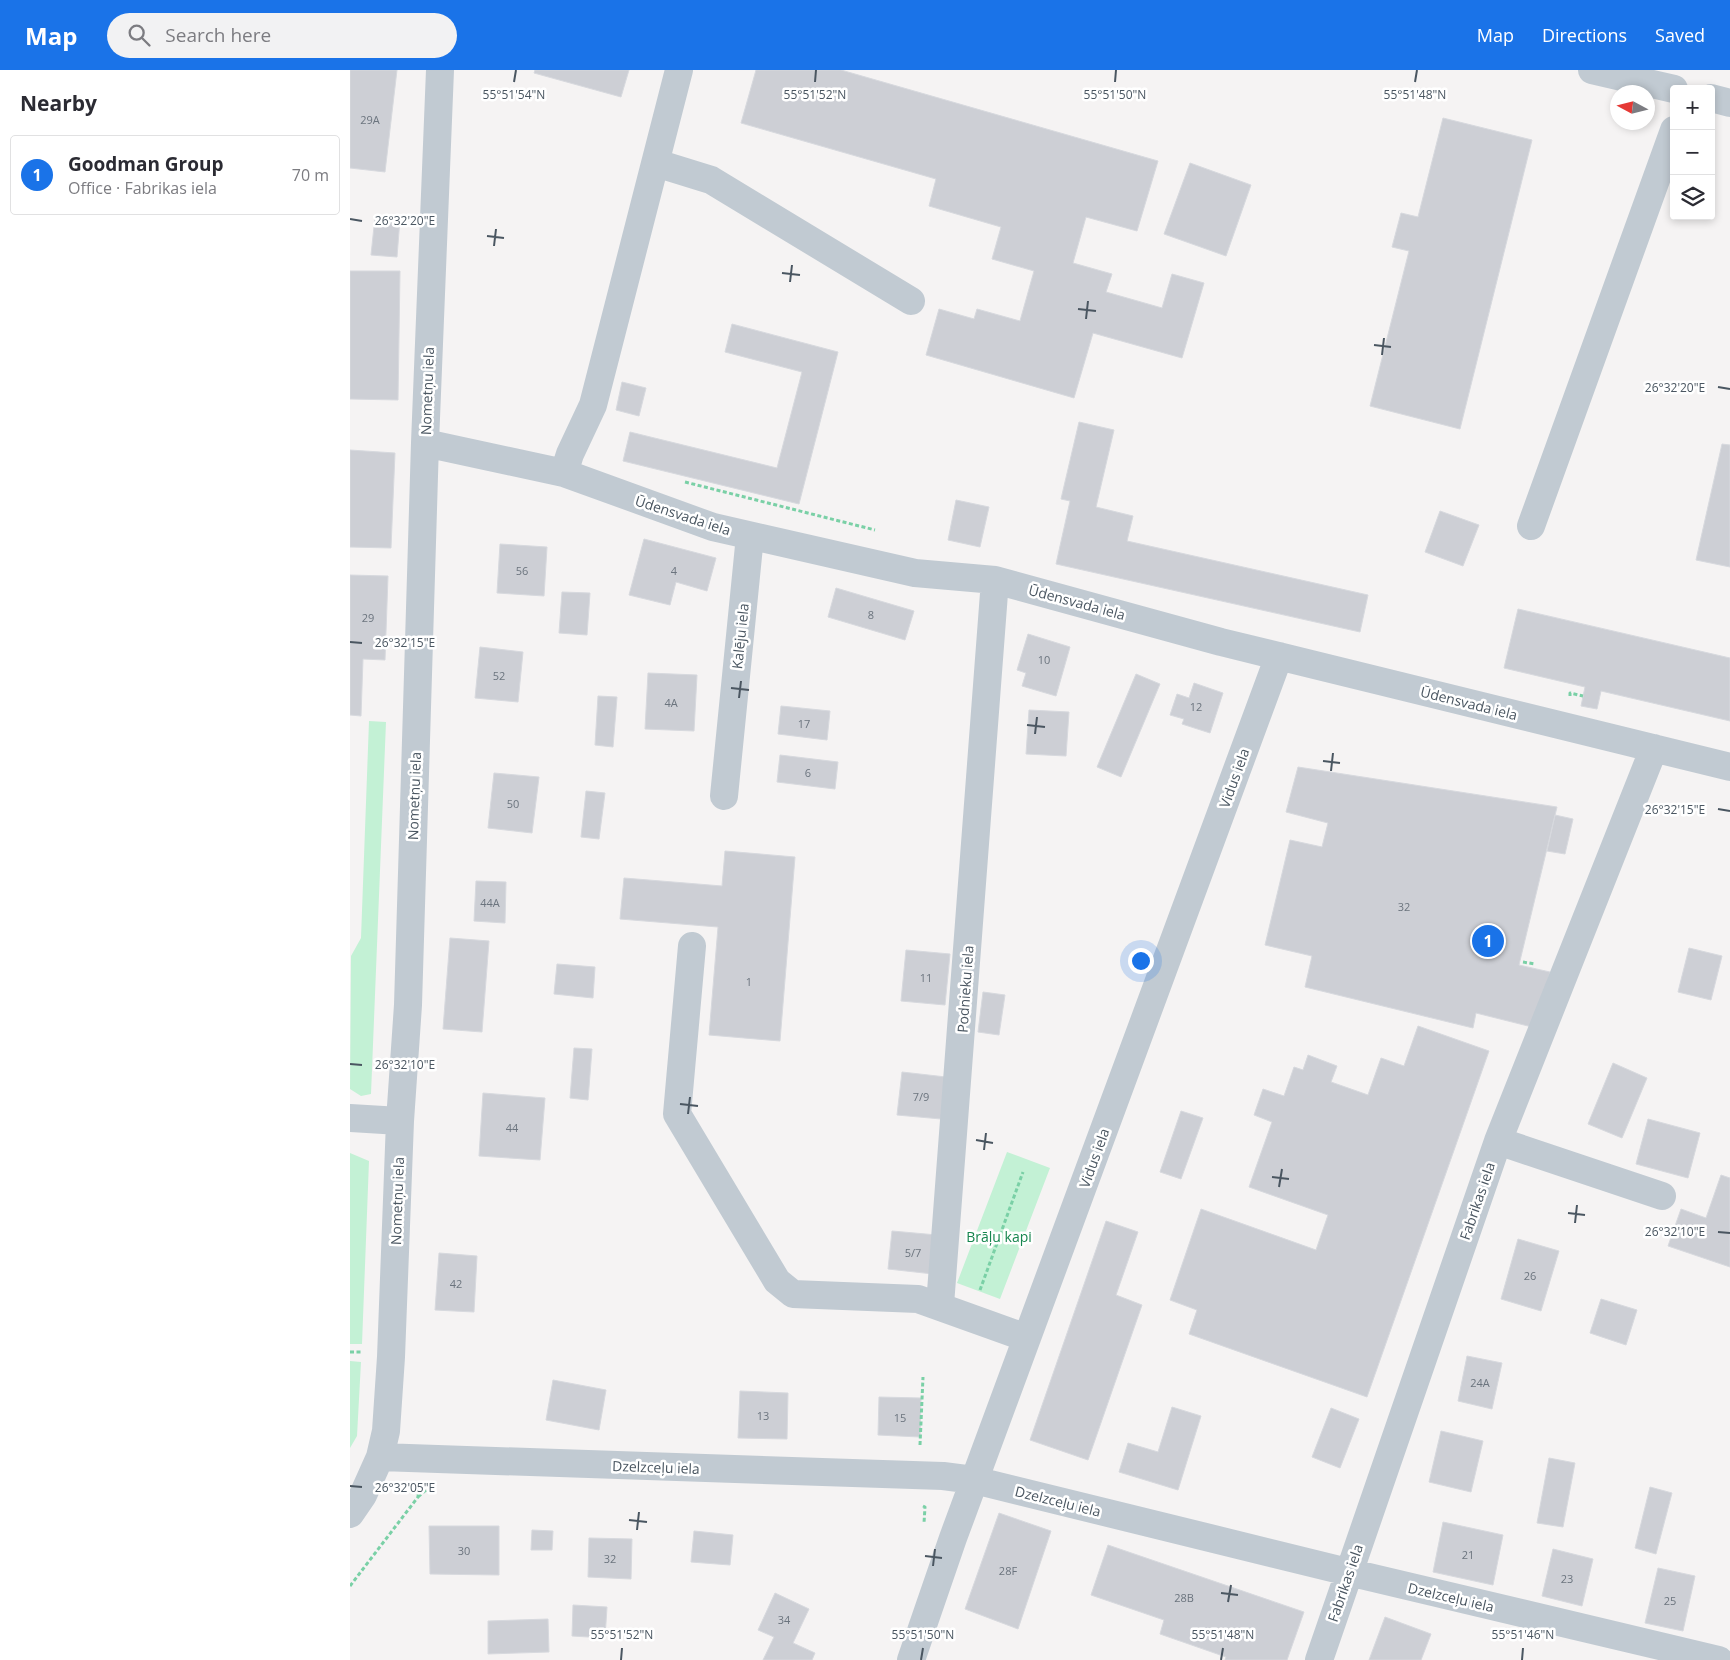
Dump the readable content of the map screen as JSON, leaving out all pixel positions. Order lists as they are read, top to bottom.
{
  "streets": {
    "street": [
      "Nometņu iela",
      "Ūdensvada iela",
      "Kalēju iela",
      "Vidus iela",
      "Podnieku iela",
      "Fabrikas iela",
      "Dzelzceļu iela"
    ]
  },
  "crossings": [
    ["Nometņu iela", "Ūdensvada iela"],
    ["Nometņu iela", "Dzelzceļu iela"],
    ["Ūdensvada iela", "Kalēju iela"],
    ["Ūdensvada iela", "Vidus iela"],
    ["Ūdensvada iela", "Podnieku iela"],
    ["Ūdensvada iela", "Fabrikas iela"],
    ["Vidus iela", "Dzelzceļu iela"],
    ["Fabrikas iela", "Dzelzceļu iela"]
  ],
  "parks": ["Brāļu kapi"],
  "house_numbers": [
    "29A",
    "56",
    "4",
    "8",
    "29",
    "10",
    "52",
    "4A",
    "12",
    "17",
    "6",
    "50",
    "44A",
    "32",
    "11",
    "1",
    "7/9",
    "44",
    "5/7",
    "26",
    "42",
    "24A",
    "13",
    "15",
    "30",
    "21",
    "32",
    "28F",
    "23",
    "28B",
    "25",
    "34"
  ],
  "north": "left",
  "page": {
    "header": "Map",
    "search": "Search here",
    "nav": ["Map", "Directions", "Saved"],
    "heading": "Nearby",
    "map_buttons": ["+", "−"],
    "list": [
      {
        "mark": "1",
        "name": "Goodman Group",
        "note": "Office · Fabrikas iela",
        "value": "70 m"
      }
    ],
    "pins": "1"
  },
  "coordinates": [
    "55°51'54\"N",
    "55°51'52\"N",
    "55°51'50\"N",
    "55°51'48\"N",
    "26°32'20\"E",
    "26°32'15\"E",
    "26°32'10\"E",
    "26°32'05\"E",
    "55°51'46\"N"
  ]
}
